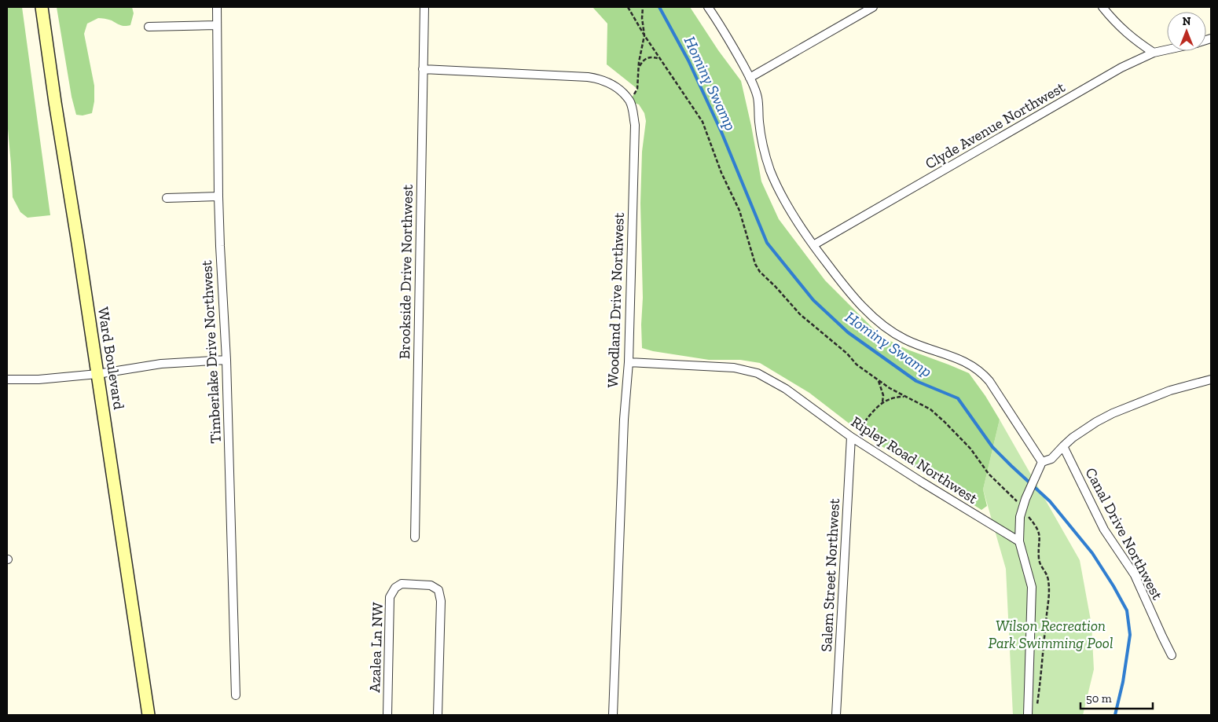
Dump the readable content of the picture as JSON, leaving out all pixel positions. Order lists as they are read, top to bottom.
{
  "streets": {
    "main road": ["Ward Boulevard"],
    "street": [
      "Clyde Avenue Northwest",
      "Brookside Drive Northwest",
      "Woodland Drive Northwest",
      "Timberlake Drive Northwest",
      "Ripley Road Northwest",
      "Canal Drive Northwest",
      "Salem Street Northwest",
      "Azalea Ln NW"
    ]
  },
  "crossings": [
    ["Woodland Drive Northwest", "Ripley Road Northwest"],
    ["Ripley Road Northwest", "Salem Street Northwest"]
  ],
  "water": ["Hominy Swamp"],
  "parks": ["Wilson Recreation Park Swimming Pool"],
  "scale_bar": "50 m",
  "north": "top"
}
